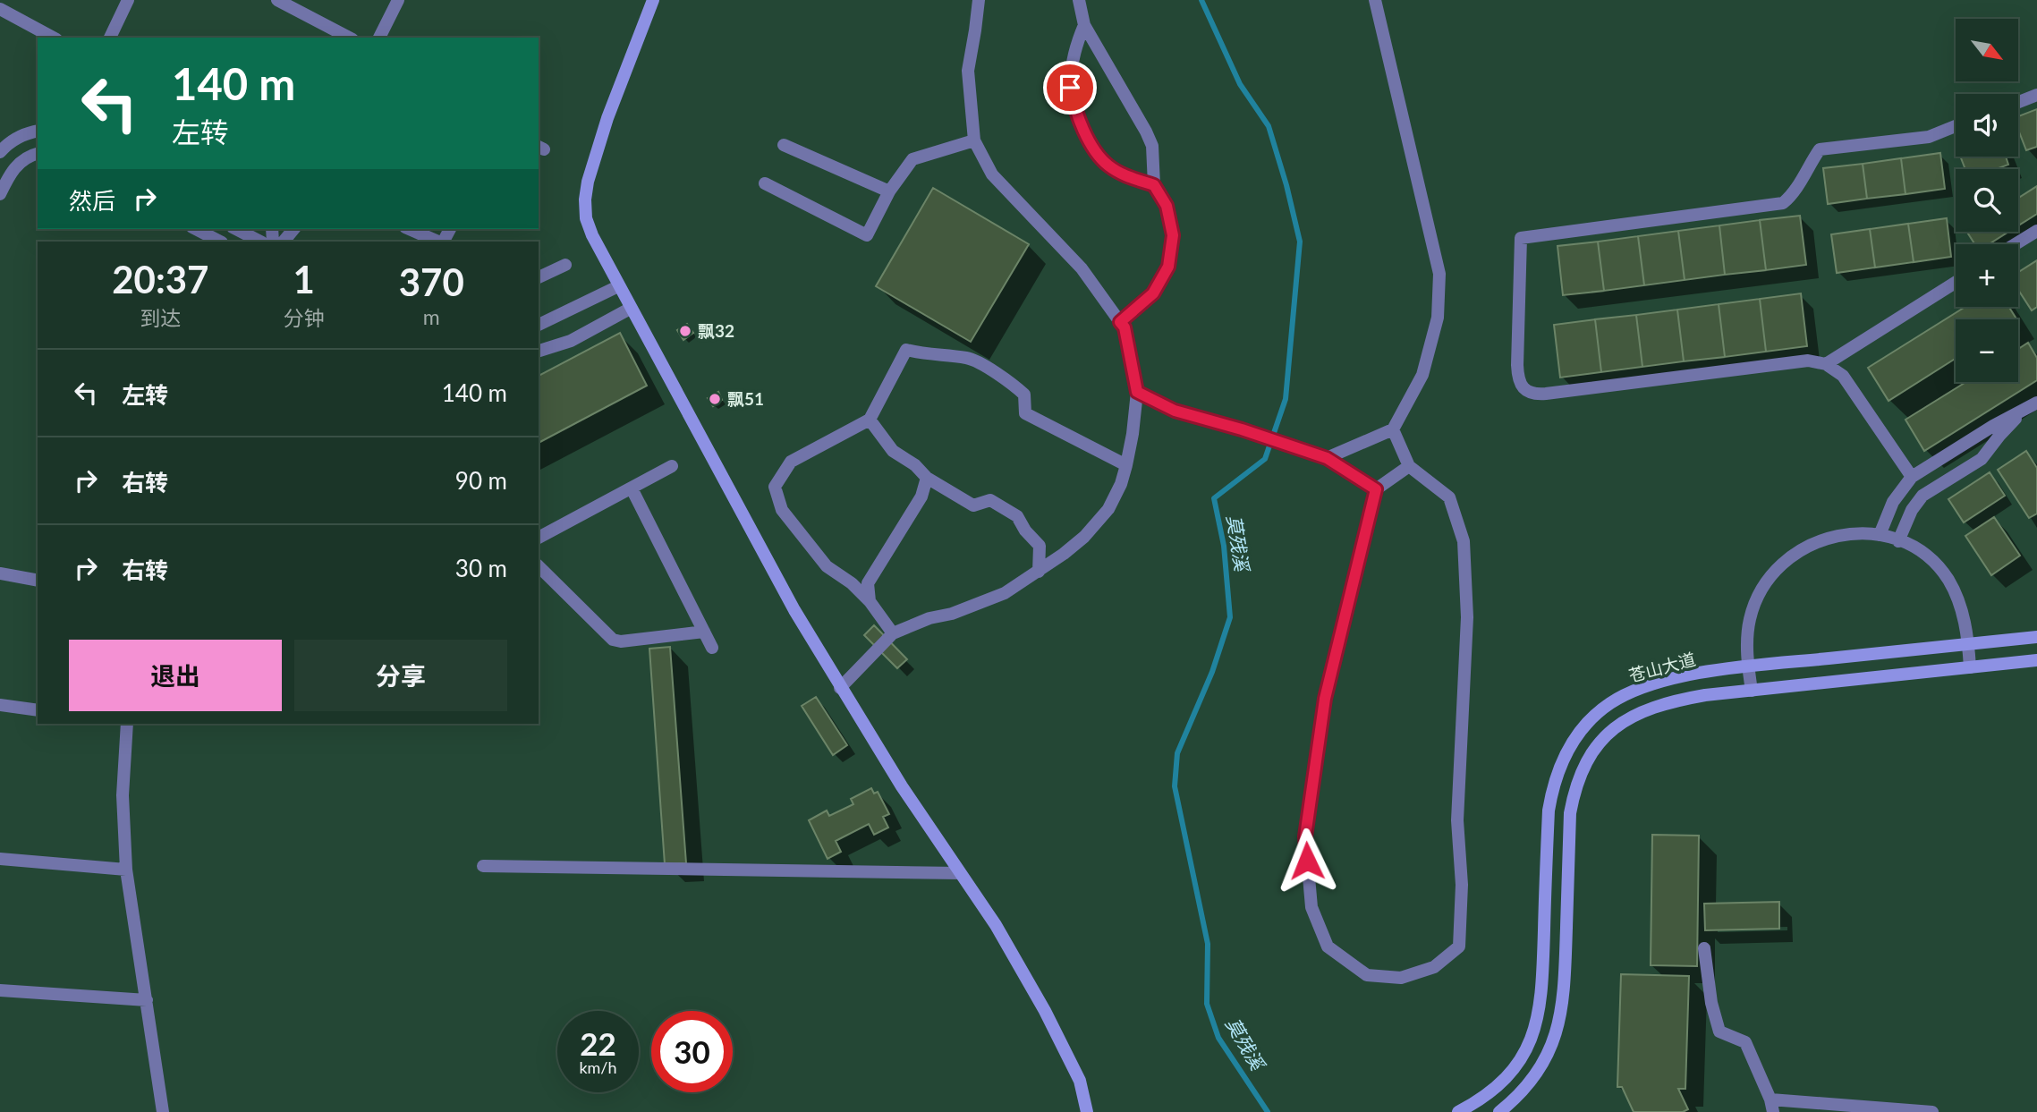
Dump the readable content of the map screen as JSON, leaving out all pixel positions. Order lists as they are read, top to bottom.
{
  "streets": {
    "main road": ["苍山大道"]
  },
  "water": ["莫残溪"],
  "places": ["飘32", "飘51"],
  "north": "bottom right",
  "page": {
    "map_buttons": ["+", "−"],
    "turn": ["140 m", "左转"],
    "then": "然后",
    "eta": [
      "20:37",
      "到达",
      "1",
      "分钟",
      "370",
      "m"
    ],
    "list": [
      {
        "name": "左转",
        "value": "140 m"
      },
      {
        "name": "右转",
        "value": "90 m"
      },
      {
        "name": "右转",
        "value": "30 m"
      }
    ],
    "buttons": ["退出", "分享"],
    "speed": "22 km/h",
    "limit": "30"
  }
}
